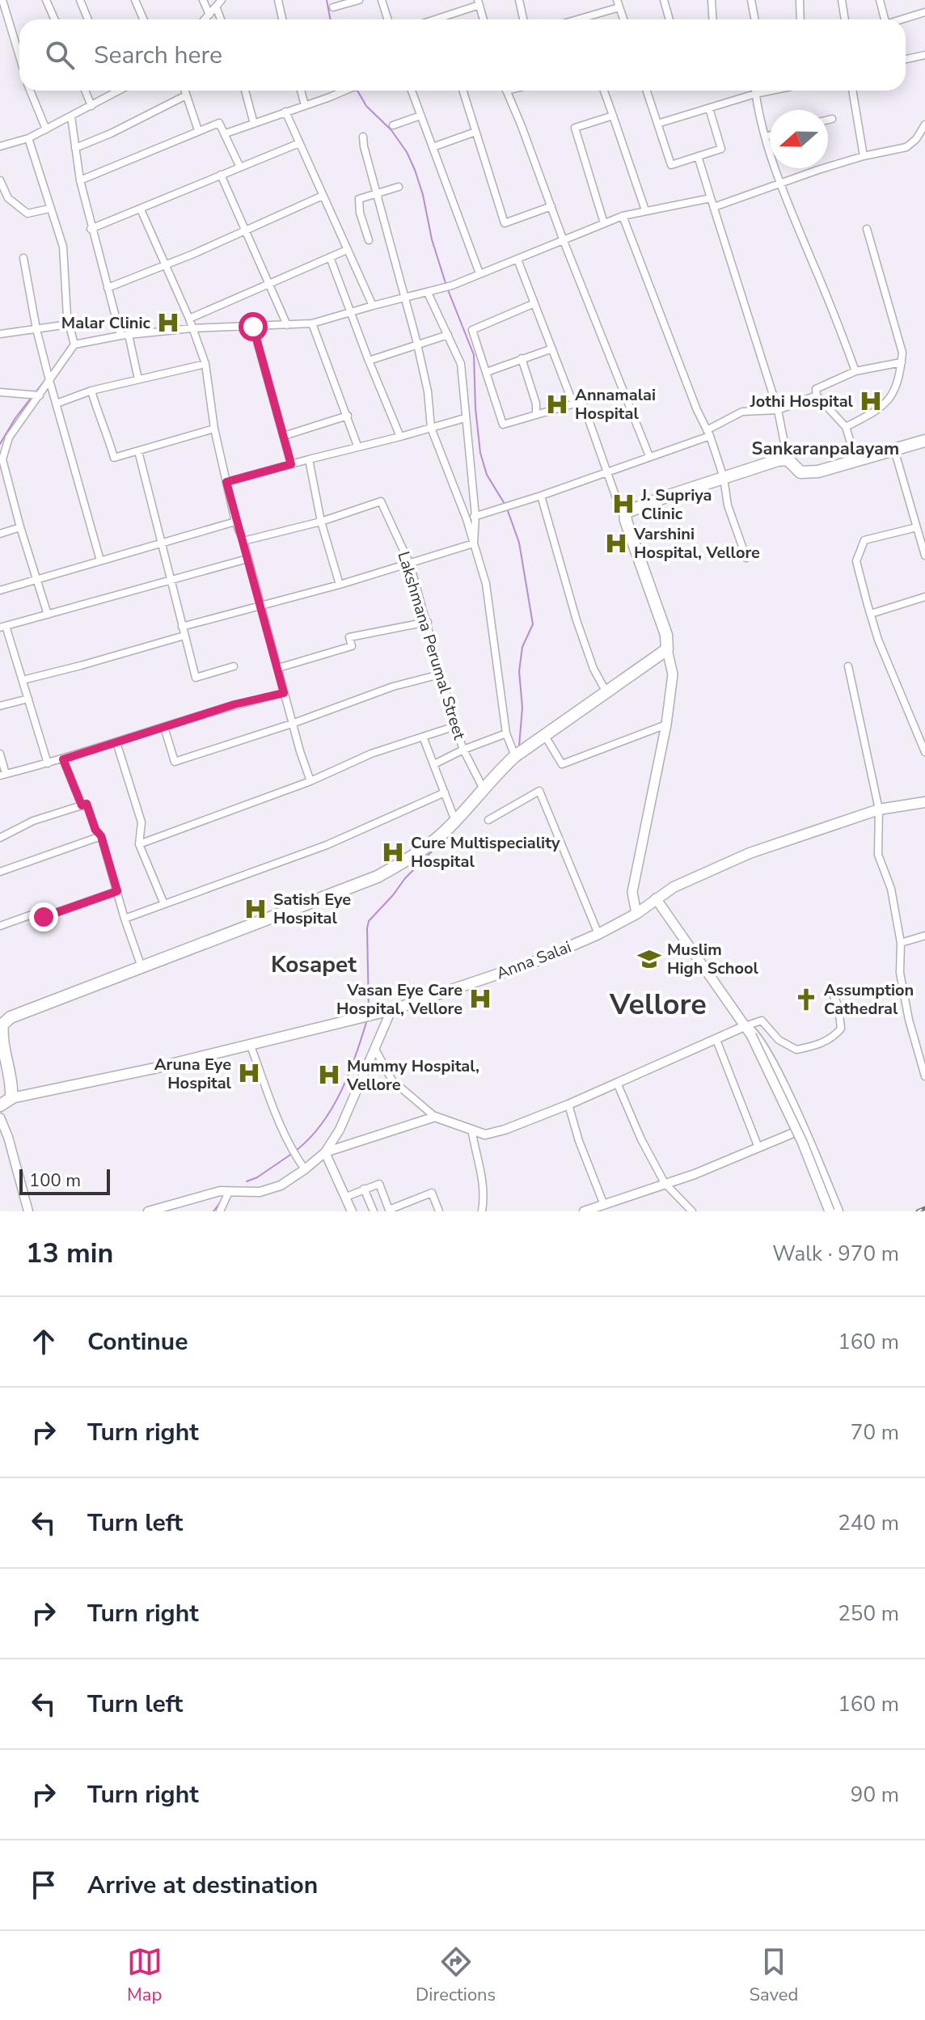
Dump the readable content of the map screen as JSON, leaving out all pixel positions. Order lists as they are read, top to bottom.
{
  "streets": {
    "main road": ["Anna Salai"],
    "street": ["Lakshmana Perumal Street"]
  },
  "districts": ["Sankaranpalayam", "Kosapet", "Vellore"],
  "places": {
    "hospital": [
      "Malar Clinic",
      "Jothi Hospital",
      "Annamalai Hospital",
      "J. Supriya Clinic",
      "Varshini Hospital, Vellore",
      "Cure Multispeciality Hospital",
      "Satish Eye Hospital",
      "Vasan Eye Care Hospital, Vellore",
      "Aruna Eye Hospital",
      "Mummy Hospital, Vellore"
    ],
    "school or university": ["Muslim High School"],
    "church": ["Assumption Cathedral"]
  },
  "scale_bar": "100 m",
  "north": "left",
  "page": {
    "search": "Search here",
    "scale": "100 m",
    "heading": ["13 min", "Walk · 970 m"],
    "list": [
      ["Continue", "160 m"],
      ["Turn right", "70 m"],
      ["Turn left", "240 m"],
      ["Turn right", "250 m"],
      ["Turn left", "160 m"],
      ["Turn right", "90 m"],
      "Arrive at destination"
    ],
    "nav": ["Map", "Directions", "Saved"]
  }
}
